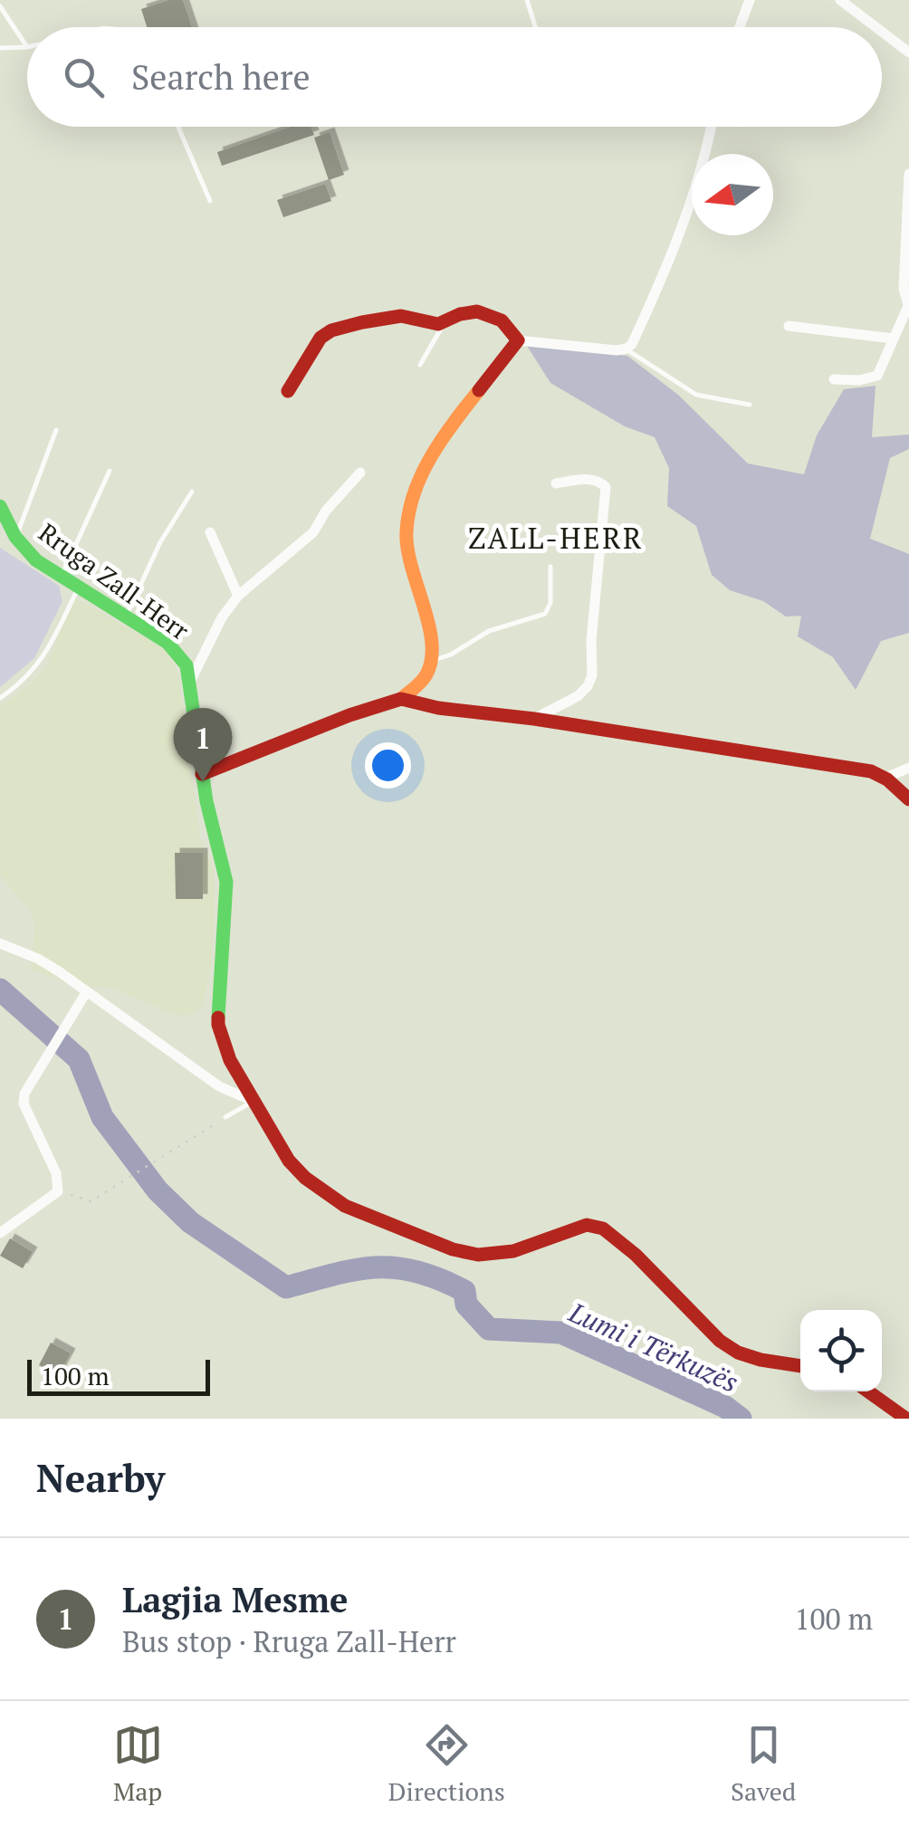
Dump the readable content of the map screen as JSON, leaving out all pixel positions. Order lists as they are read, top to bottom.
{
  "streets": {
    "street": ["Rruga Zall-Herr"]
  },
  "districts": ["ZALL-HERR"],
  "water": ["Lumi i Tërkuzës"],
  "scale_bar": "100 m",
  "north": "left",
  "page": {
    "search": "Search here",
    "pins": "1",
    "scale": "100 m",
    "heading": "Nearby",
    "list": [
      {
        "mark": "1",
        "name": "Lagjia Mesme",
        "note": "Bus stop · Rruga Zall-Herr",
        "value": "100 m"
      }
    ],
    "nav": ["Map", "Directions", "Saved"]
  }
}
